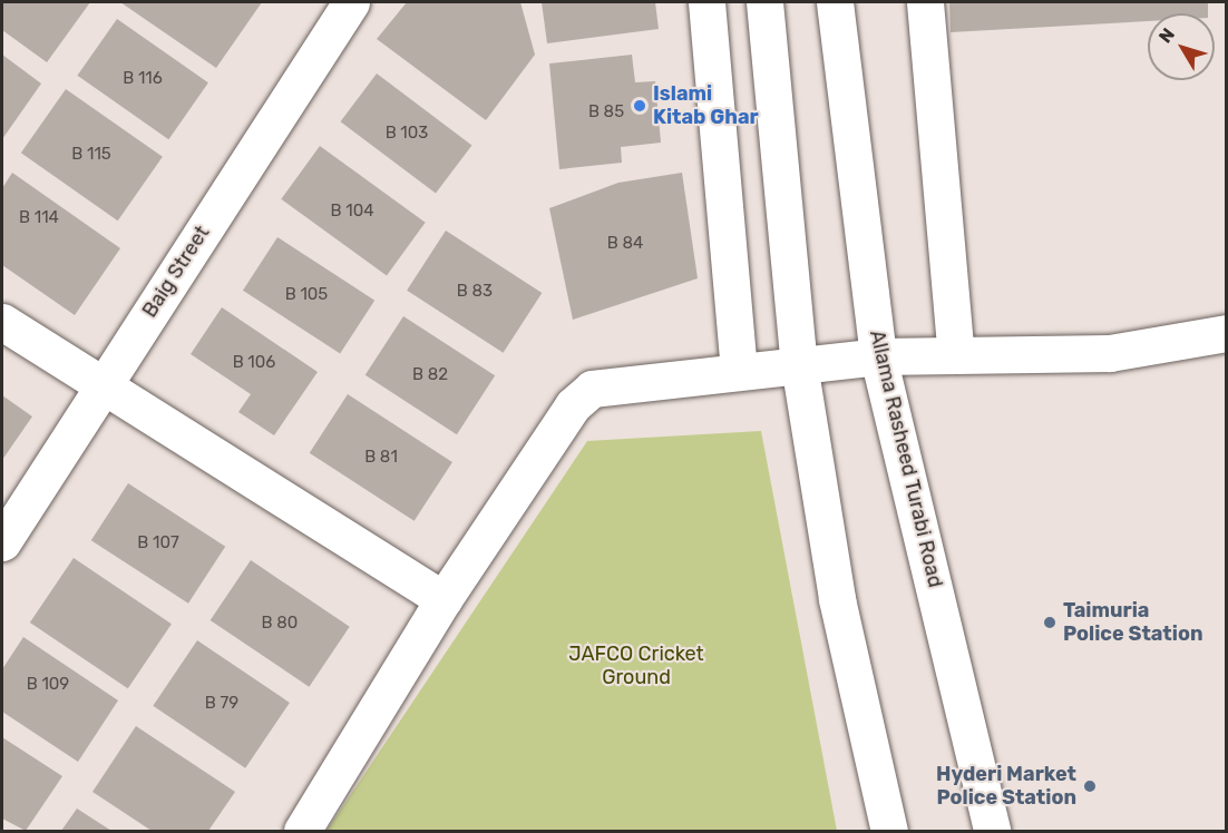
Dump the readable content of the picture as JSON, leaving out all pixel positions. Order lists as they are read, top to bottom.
{
  "streets": {
    "street": ["Baig Street", "Allama Rasheed Turabi Road"]
  },
  "parks": ["JAFCO Cricket Ground"],
  "places": ["Islami Kitab Ghar", "Taimuria Police Station", "Hyderi Market Police Station"],
  "house_numbers": [
    "B 116",
    "B 85",
    "B 103",
    "B 115",
    "B 104",
    "B 114",
    "B 84",
    "B 83",
    "B 105",
    "B 106",
    "B 82",
    "B 81",
    "B 107",
    "B 80",
    "B 109",
    "B 79"
  ],
  "north": "top left"
}
